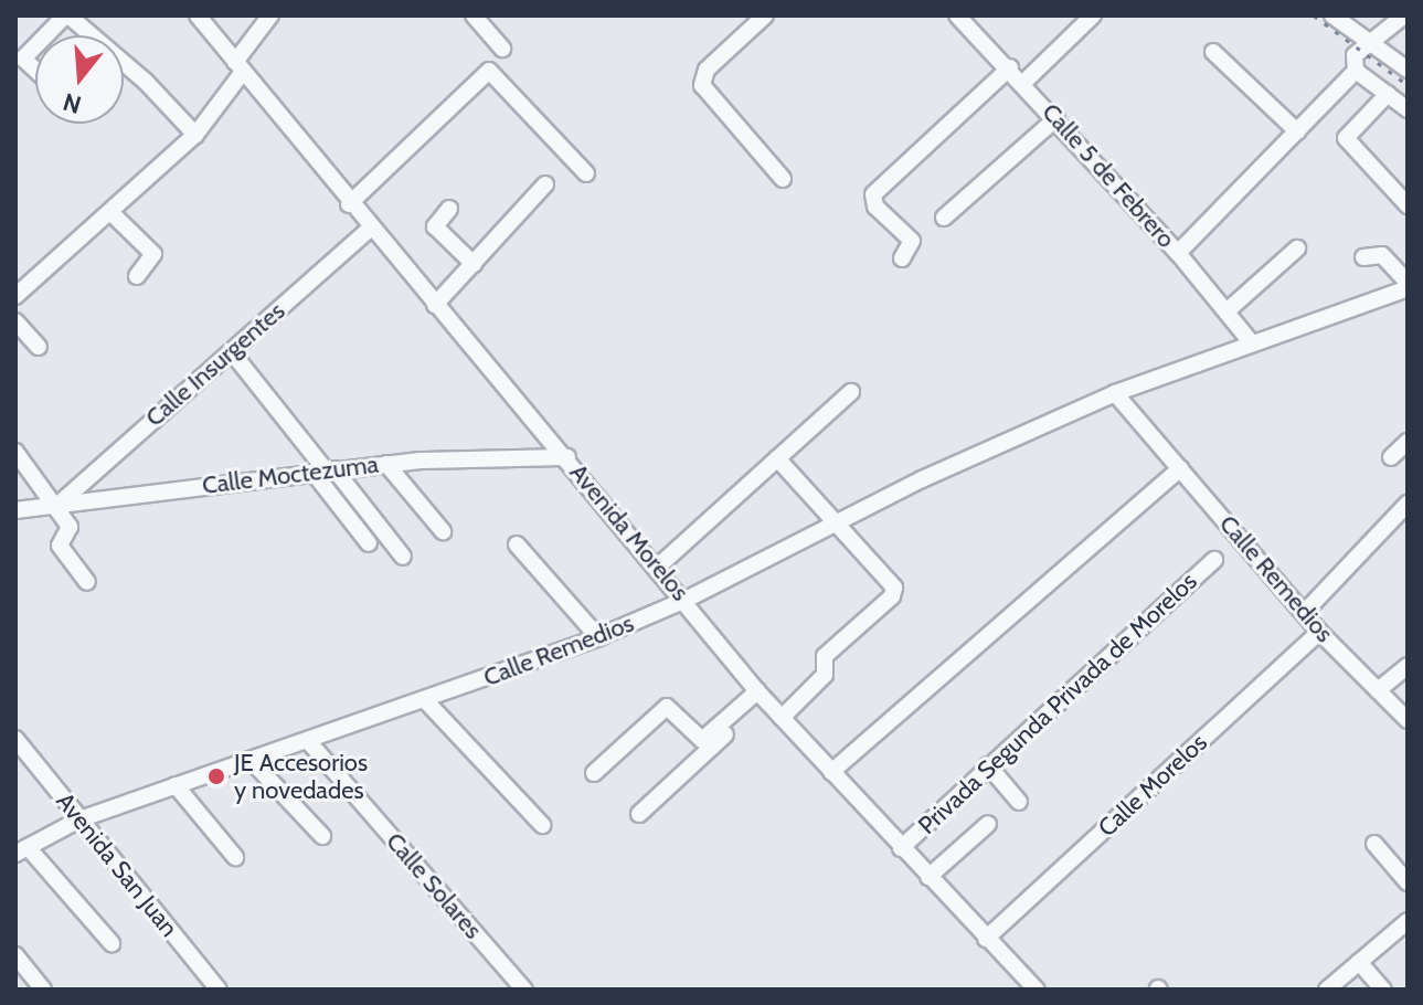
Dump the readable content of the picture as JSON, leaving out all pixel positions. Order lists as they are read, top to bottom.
{
  "streets": {
    "street": [
      "Calle 5 de Febrero",
      "Calle Insurgentes",
      "Calle Moctezuma",
      "Avenida Morelos",
      "Calle Remedios",
      "Privada Segunda Privada de Morelos",
      "Calle Morelos",
      "Avenida San Juan",
      "Calle Solares"
    ]
  },
  "crossings": [
    ["Calle 5 de Febrero", "Calle Remedios"],
    ["Calle Insurgentes", "Calle Moctezuma"],
    ["Calle Insurgentes", "Avenida Morelos"],
    ["Calle Moctezuma", "Avenida Morelos"],
    ["Avenida Morelos", "Calle Remedios"],
    ["Avenida Morelos", "Privada Segunda Privada de Morelos"],
    ["Avenida Morelos", "Calle Morelos"],
    ["Calle Remedios", "Calle Morelos"],
    ["Calle Remedios", "Avenida San Juan"],
    ["Calle Remedios", "Calle Solares"]
  ],
  "places": ["JE Accesorios y novedades"],
  "north": "bottom"
}
